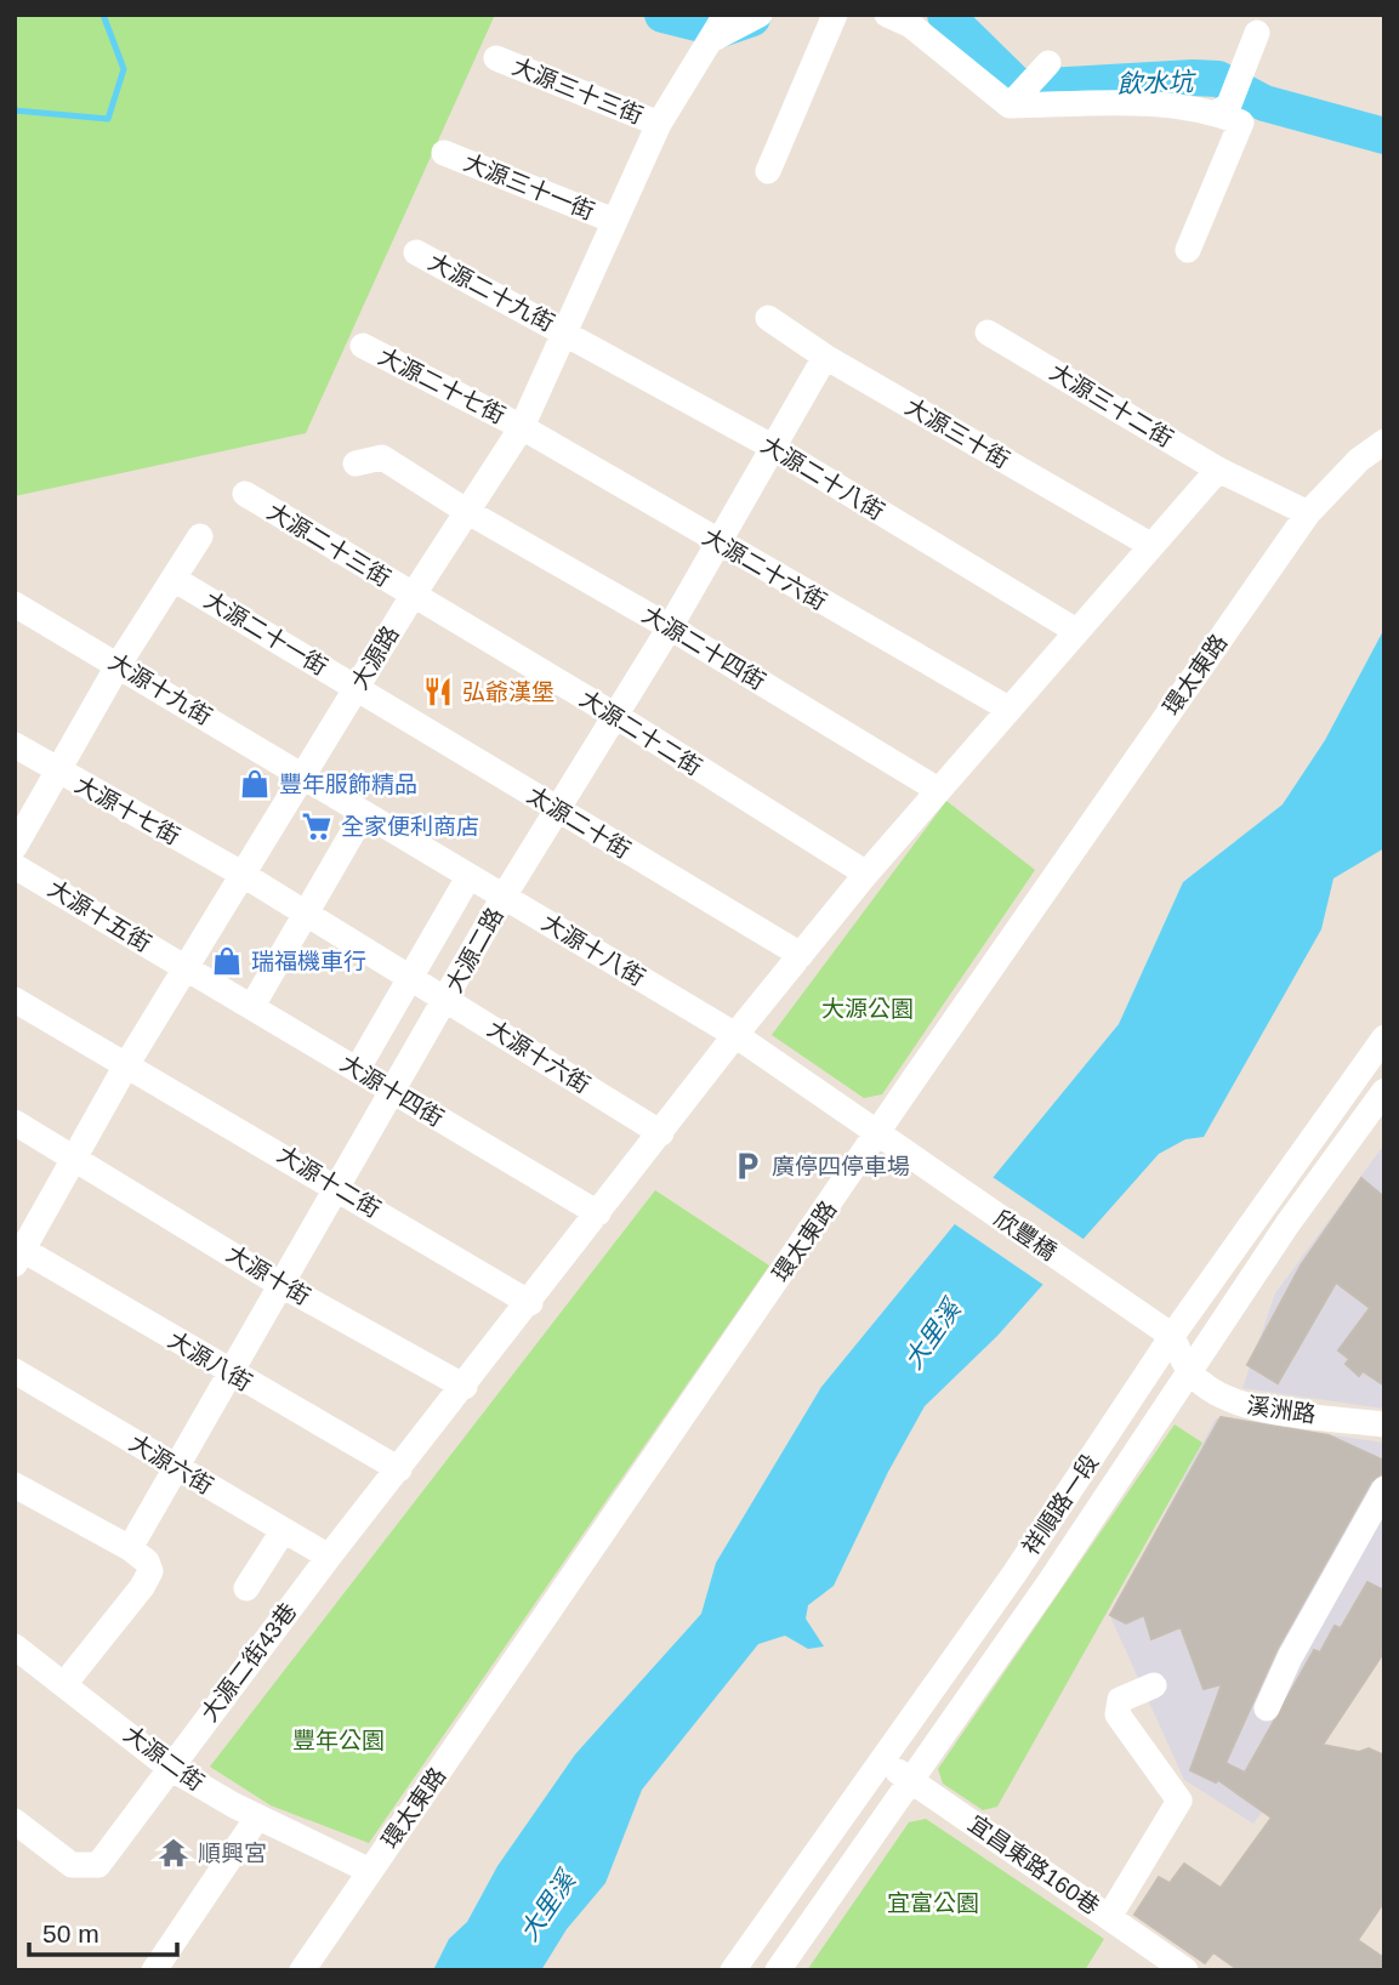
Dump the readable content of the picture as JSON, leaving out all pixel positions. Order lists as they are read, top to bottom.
{
  "streets": {
    "street": [
      "大源三十三街",
      "大源三十一街",
      "大源二十九街",
      "大源二十七街",
      "大源三十二街",
      "大源三十街",
      "大源二十八街",
      "大源二十三街",
      "大源二十六街",
      "大源二十一街",
      "大源二十四街",
      "大源路",
      "環太東路",
      "大源十九街",
      "大源二十二街",
      "大源十七街",
      "太源二十街",
      "大源十五街",
      "大源二路",
      "大源十八街",
      "大源十六街",
      "大源十四街",
      "大源十二街",
      "欣豐橋",
      "大源十街",
      "大源八街",
      "溪洲路",
      "大源六街",
      "祥順路一段",
      "大源二街43巷",
      "大源二街",
      "宜昌東路160巷"
    ]
  },
  "crossings": [
    ["大源三十三街", "大源路"],
    ["大源三十一街", "大源路"],
    ["大源二十九街", "大源二十八街"],
    ["大源二十九街", "大源路"],
    ["大源二十七街", "大源二十六街"],
    ["大源二十七街", "大源路"],
    ["大源三十二街", "大源二街43巷"],
    ["大源三十街", "大源二路"],
    ["大源三十街", "大源二街43巷"],
    ["大源二十八街", "大源路"],
    ["大源二十八街", "大源二路"],
    ["大源二十八街", "大源二街43巷"],
    ["大源二十三街", "大源路"],
    ["大源二十三街", "大源二十二街"],
    ["大源二十六街", "大源路"],
    ["大源二十六街", "大源二路"],
    ["大源二十六街", "大源二街43巷"],
    ["大源二十一街", "大源路"],
    ["大源二十一街", "太源二十街"],
    ["大源二十四街", "大源路"],
    ["大源二十四街", "大源二路"],
    ["大源二十四街", "大源二街43巷"],
    ["大源路", "大源十九街"],
    ["大源路", "大源二十二街"],
    ["大源路", "大源十七街"],
    ["大源路", "太源二十街"],
    ["大源路", "大源十五街"],
    ["大源路", "大源十八街"],
    ["大源路", "大源十六街"],
    ["大源路", "大源十四街"],
    ["大源路", "大源十二街"],
    ["大源路", "大源十街"],
    ["大源路", "大源八街"],
    ["環太東路", "大源十八街"],
    ["環太東路", "欣豐橋"],
    ["環太東路", "大源二街"],
    ["大源十九街", "大源十八街"],
    ["大源二十二街", "大源二路"],
    ["大源二十二街", "大源二街43巷"],
    ["大源十七街", "大源十六街"],
    ["太源二十街", "大源二路"],
    ["太源二十街", "大源二街43巷"],
    ["大源十五街", "大源十四街"],
    ["大源二路", "大源十八街"],
    ["大源二路", "大源十六街"],
    ["大源二路", "大源十四街"],
    ["大源二路", "大源十二街"],
    ["大源二路", "大源十街"],
    ["大源二路", "大源八街"],
    ["大源二路", "大源六街"],
    ["大源十八街", "欣豐橋"],
    ["大源十八街", "大源二街43巷"],
    ["大源十六街", "大源二街43巷"],
    ["大源十四街", "大源二街43巷"],
    ["大源十二街", "大源二街43巷"],
    ["欣豐橋", "祥順路一段"],
    ["大源十街", "大源二街43巷"],
    ["大源八街", "大源二街43巷"],
    ["溪洲路", "祥順路一段"],
    ["大源六街", "大源二街43巷"],
    ["祥順路一段", "宜昌東路160巷"],
    ["大源二街43巷", "大源二街"]
  ],
  "water": ["飲水坑", "大里溪"],
  "parks": ["大源公園", "豐年公園", "宜富公園"],
  "places": {
    "restaurant": ["弘爺漢堡"],
    "shop": ["豐年服飾精品", "瑞福機車行"],
    "supermarket": ["全家便利商店"],
    "parking": ["廣停四停車場"],
    "temple": ["順興宮"]
  },
  "scale_bar": "50 m"
}
